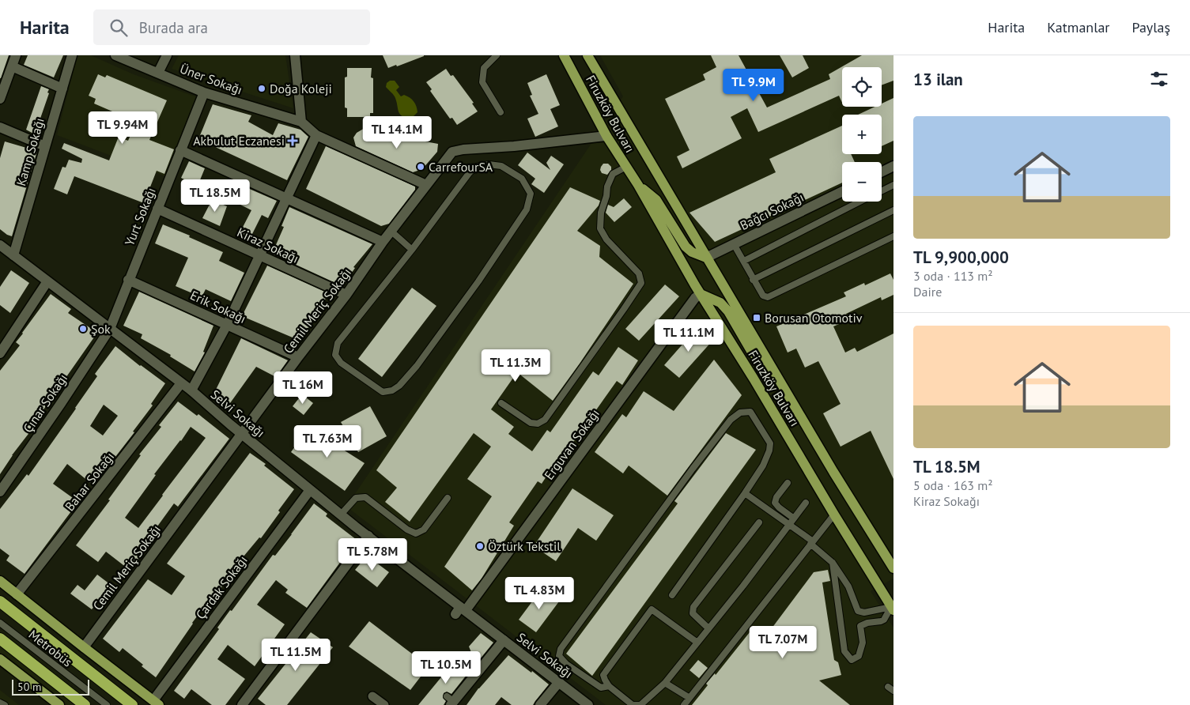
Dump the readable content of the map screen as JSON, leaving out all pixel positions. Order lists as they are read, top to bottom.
{
  "streets": {
    "main road": ["Firuzköy Bulvarı"],
    "street": [
      "Üner Sokağı",
      "Kamp Sokağı",
      "Bağcı Sokağı",
      "Yurt Sokağı",
      "Kiraz Sokağı",
      "Erik Sokağı",
      "Cemil Meriç Sokağı",
      "Çınar Sokağı",
      "Selvi Sokağı",
      "Erguvan Sokağı",
      "Bahar Sokağı",
      "Çardak Sokağı"
    ],
    "lane": ["Metrobüs"]
  },
  "crossings": [
    ["Üner Sokağı", "Yurt Sokağı"],
    ["Üner Sokağı", "Cemil Meriç Sokağı"],
    ["Firuzköy Bulvarı", "Bağcı Sokağı"],
    ["Firuzköy Bulvarı", "Cemil Meriç Sokağı"],
    ["Firuzköy Bulvarı", "Erguvan Sokağı"],
    ["Kamp Sokağı", "Selvi Sokağı"],
    ["Yurt Sokağı", "Kiraz Sokağı"],
    ["Yurt Sokağı", "Erik Sokağı"],
    ["Yurt Sokağı", "Çınar Sokağı"],
    ["Yurt Sokağı", "Selvi Sokağı"],
    ["Kiraz Sokağı", "Cemil Meriç Sokağı"],
    ["Erik Sokağı", "Cemil Meriç Sokağı"],
    ["Cemil Meriç Sokağı", "Selvi Sokağı"],
    ["Çınar Sokağı", "Selvi Sokağı"],
    ["Selvi Sokağı", "Erguvan Sokağı"],
    ["Selvi Sokağı", "Bahar Sokağı"],
    ["Selvi Sokağı", "Çardak Sokağı"]
  ],
  "places": {
    "other": [
      "Doğa Koleji",
      "CarrefourSA",
      "Şok",
      "Öztürk Tekstil"
    ],
    "health": ["Akbulut Eczanesi"],
    "transit": ["Borusan Otomotiv"]
  },
  "scale_bar": "50 m",
  "page": {
    "header": "Harita",
    "search": "Burada ara",
    "nav": ["Harita", "Katmanlar", "Paylaş"],
    "heading": "13 ilan",
    "map_buttons": ["+", "−"],
    "price": [
      "TL 9.9M",
      "TL 9.94M",
      "TL 14.1M",
      "TL 18.5M",
      "TL 11.1M",
      "TL 11.3M",
      "TL 16M",
      "TL 7.63M",
      "TL 5.78M",
      "TL 4.83M",
      "TL 7.07M",
      "TL 11.5M",
      "TL 10.5M"
    ],
    "list": [
      {
        "name": "TL 9,900,000",
        "note": "3 oda · 113 m² · Daire"
      },
      {
        "name": "TL 18.5M",
        "note": "5 oda · 163 m² · Kiraz Sokağı"
      }
    ],
    "scale": "50 m"
  }
}
